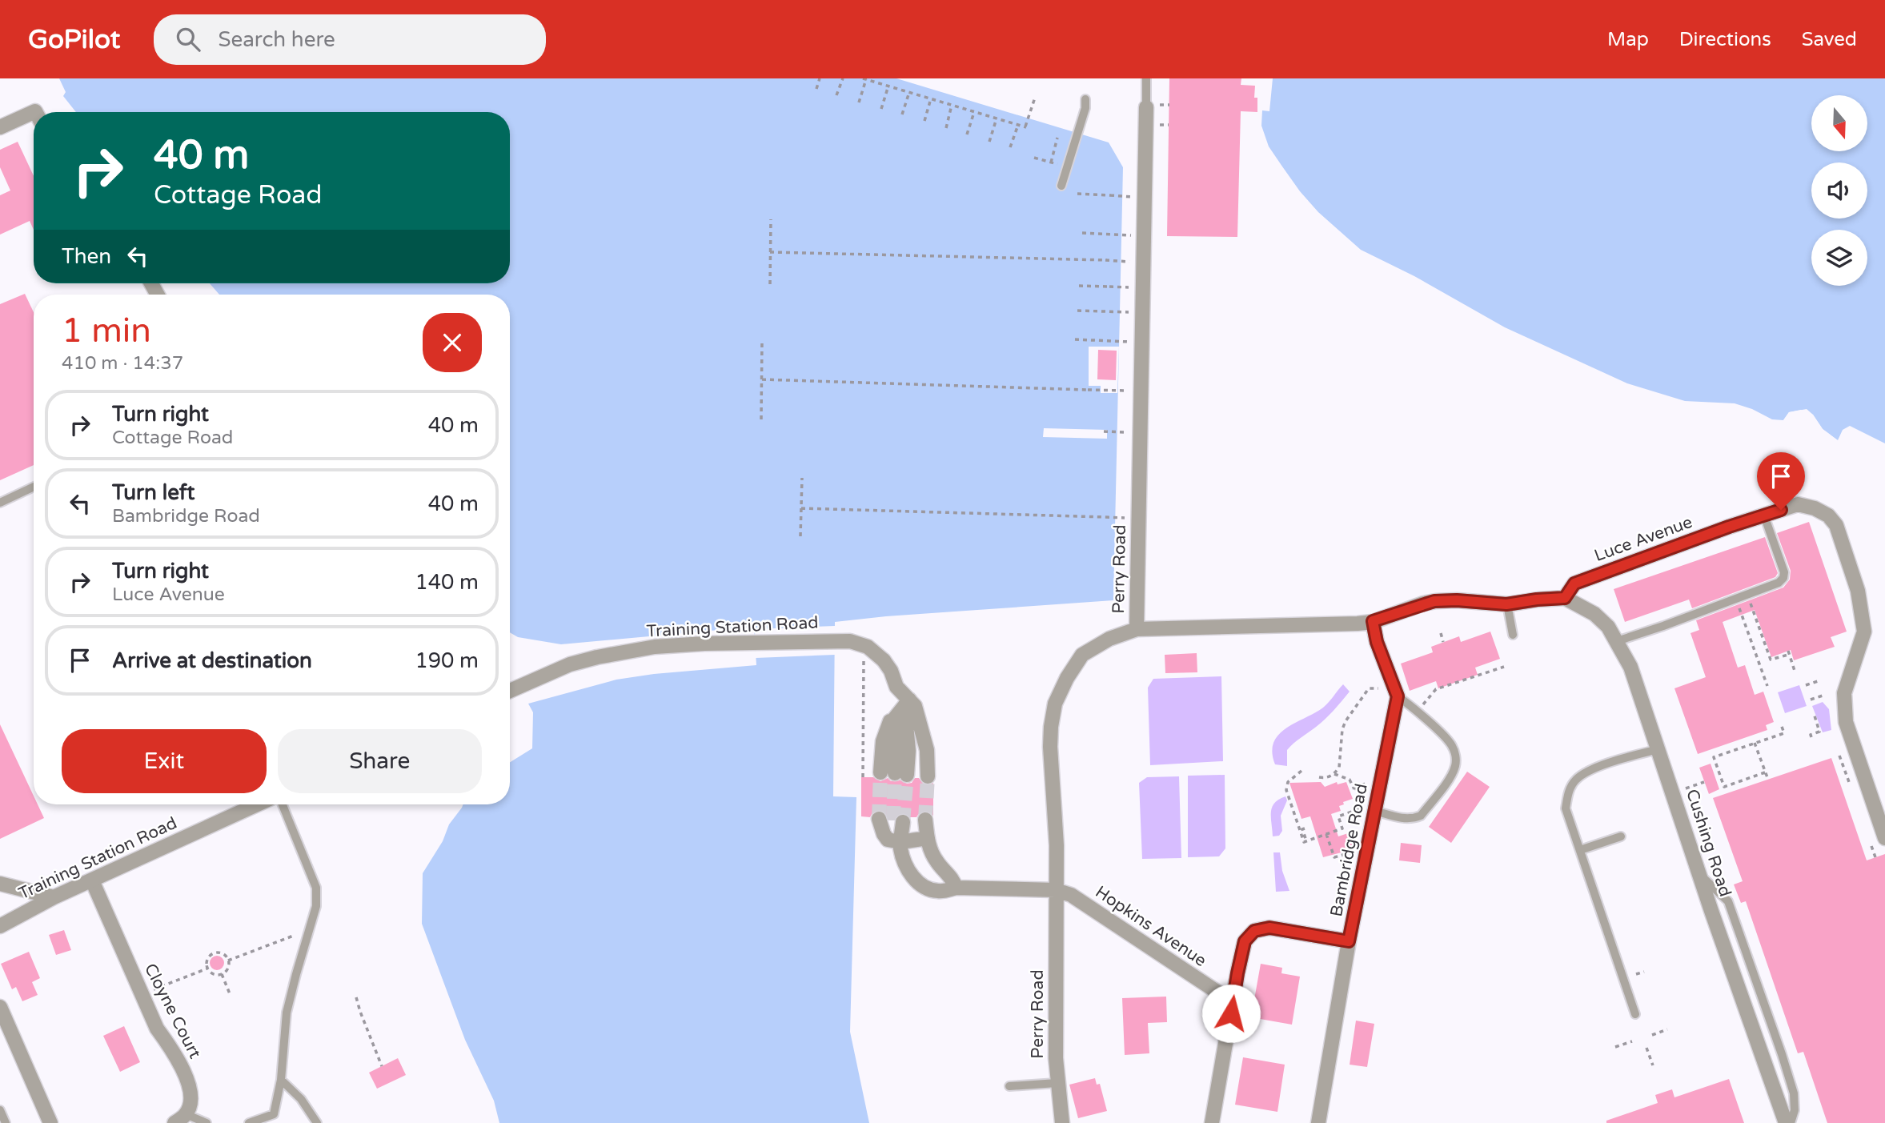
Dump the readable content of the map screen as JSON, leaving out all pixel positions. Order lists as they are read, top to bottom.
{
  "streets": {
    "street": [
      "Luce Avenue",
      "Perry Road",
      "Training Station Road",
      "Cushing Road",
      "Bambridge Road",
      "Hopkins Avenue",
      "Cloyne Court"
    ]
  },
  "crossings": [
    ["Luce Avenue", "Cushing Road"],
    ["Perry Road", "Hopkins Avenue"],
    ["Training Station Road", "Cloyne Court"]
  ],
  "north": "bottom",
  "page": {
    "header": "GoPilot",
    "search": "Search here",
    "nav": ["Map", "Directions", "Saved"],
    "turn": ["40 m", "Cottage Road"],
    "then": "Then",
    "heading": ["1 min", "410 m · 14:37"],
    "list": [
      {
        "name": "Turn right",
        "note": "Cottage Road",
        "value": "40 m"
      },
      {
        "name": "Turn left",
        "note": "Bambridge Road",
        "value": "40 m"
      },
      {
        "name": "Turn right",
        "note": "Luce Avenue",
        "value": "140 m"
      },
      {
        "name": "Arrive at destination",
        "value": "190 m"
      }
    ],
    "buttons": ["Exit", "Share"]
  }
}
